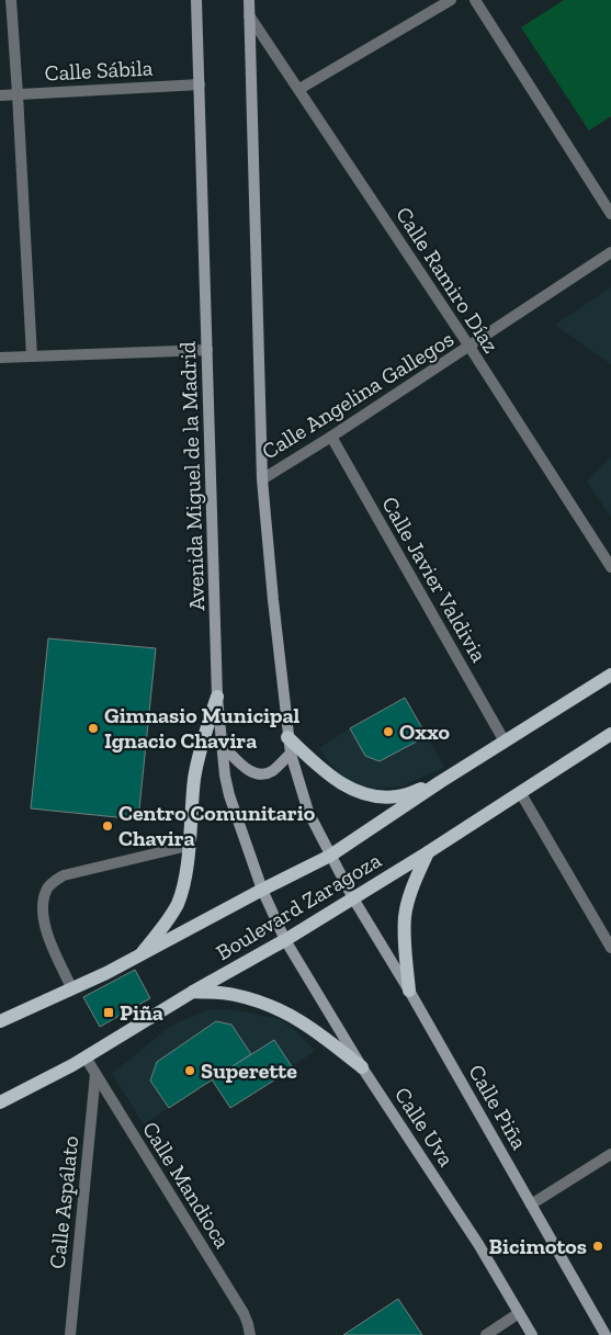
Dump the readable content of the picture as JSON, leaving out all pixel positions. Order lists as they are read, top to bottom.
{
  "streets": {
    "main road": [
      "Avenida Miguel de la Madrid",
      "Boulevard Zaragoza",
      "Calle Piña",
      "Calle Uva"
    ],
    "street": [
      "Calle Sábila",
      "Calle Ramiro Díaz",
      "Calle Angelina Gallegos",
      "Calle Javier Valdivia",
      "Calle Mandioca",
      "Calle Aspálato"
    ]
  },
  "crossings": [
    ["Calle Sábila", "Avenida Miguel de la Madrid"],
    ["Calle Ramiro Díaz", "Calle Angelina Gallegos"],
    ["Calle Angelina Gallegos", "Calle Javier Valdivia"],
    ["Avenida Miguel de la Madrid", "Boulevard Zaragoza"],
    ["Avenida Miguel de la Madrid", "Calle Uva"],
    ["Calle Javier Valdivia", "Boulevard Zaragoza"],
    ["Boulevard Zaragoza", "Calle Piña"],
    ["Boulevard Zaragoza", "Calle Uva"],
    ["Boulevard Zaragoza", "Calle Mandioca"],
    ["Calle Mandioca", "Calle Aspálato"]
  ],
  "places": {
    "other": [
      "Gimnasio Municipal Ignacio Chavira",
      "Oxxo",
      "Centro Comunitario Chavira",
      "Superette",
      "Bicimotos"
    ],
    "transit": ["Piña"]
  }
}
